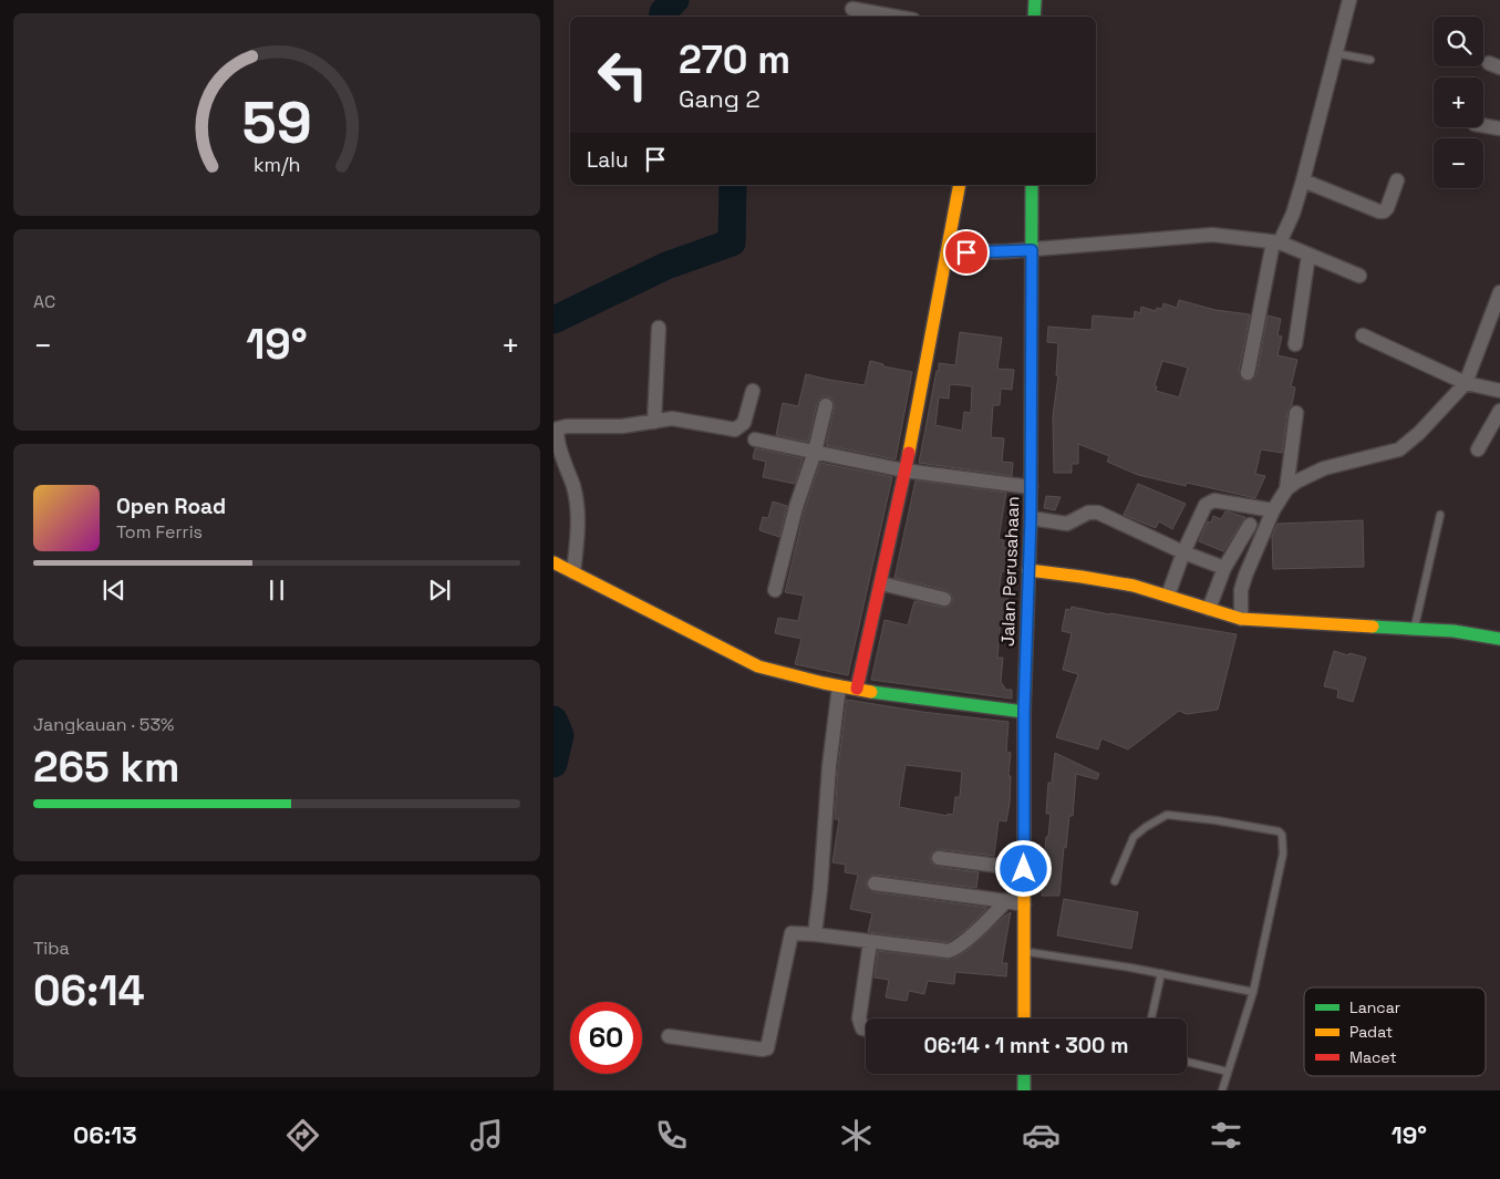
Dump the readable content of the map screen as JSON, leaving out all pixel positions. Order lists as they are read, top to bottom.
{
  "streets": {
    "street": ["Jalan Perusahaan"]
  },
  "legend": ["Lancar", "Padat", "Macet"],
  "page": {
    "map_buttons": ["+", "−"],
    "turn": ["270 m", "Gang 2"],
    "then": "Lalu",
    "tile": [
      "AC",
      ["Jangkauan · 53%", "265 km"],
      ["Tiba", "06:14"]
    ],
    "heat": ["−", "19°", "+"],
    "song": ["Open Road", "Tom Ferris"],
    "limit": "60",
    "trip": "06:14 · 1 mnt · 300 m",
    "tabs": ["06:13", "19°"],
    "gauge": ["59", "km/h"]
  }
}
